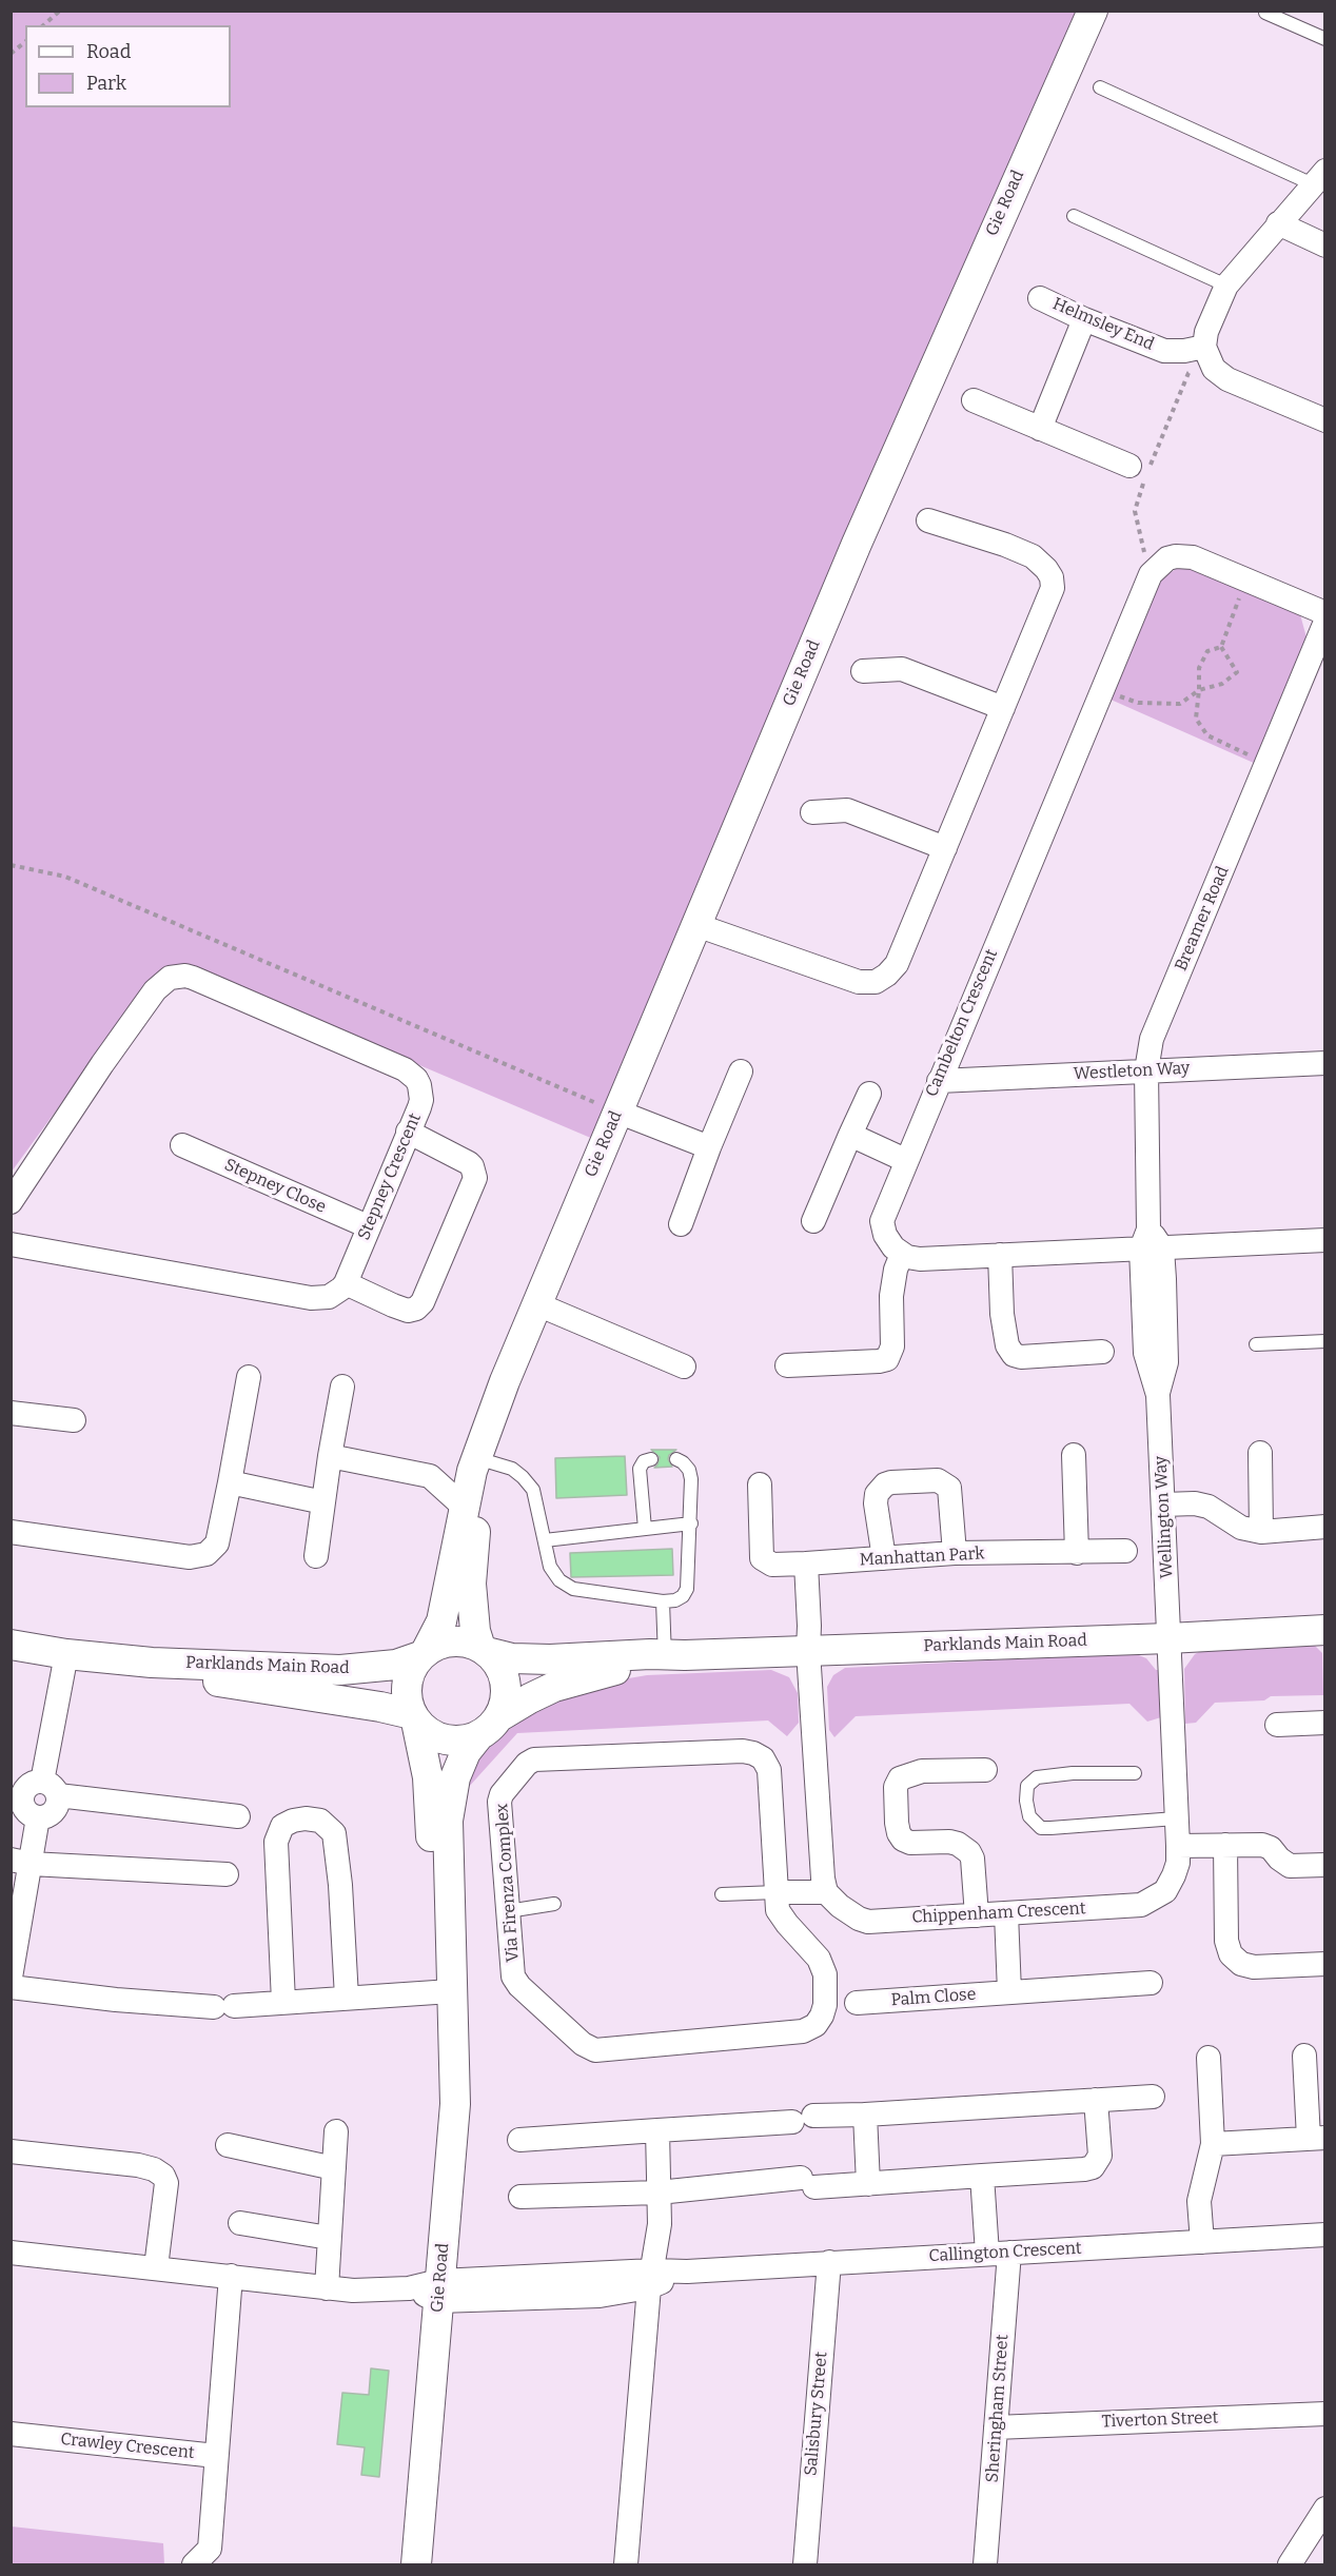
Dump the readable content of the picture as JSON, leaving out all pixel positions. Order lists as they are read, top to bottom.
{
  "streets": {
    "street": [
      "Gie Road",
      "Helmsley End",
      "Breamer Road",
      "Cambelton Crescent",
      "Westleton Way",
      "Stepney Crescent",
      "Stepney Close",
      "Wellington Way",
      "Manhattan Park",
      "Parklands Main Road",
      "Via Firenza Complex",
      "Chippenham Crescent",
      "Palm Close",
      "Callington Crescent",
      "Sheringham Street",
      "Salisbury Street",
      "Tiverton Street",
      "Crawley Crescent"
    ]
  },
  "crossings": [
    ["Gie Road", "Parklands Main Road"],
    ["Gie Road", "Callington Crescent"],
    ["Breamer Road", "Westleton Way"],
    ["Breamer Road", "Wellington Way"],
    ["Cambelton Crescent", "Westleton Way"],
    ["Stepney Crescent", "Stepney Close"],
    ["Wellington Way", "Parklands Main Road"],
    ["Wellington Way", "Chippenham Crescent"],
    ["Parklands Main Road", "Chippenham Crescent"],
    ["Callington Crescent", "Sheringham Street"],
    ["Callington Crescent", "Salisbury Street"],
    ["Sheringham Street", "Tiverton Street"]
  ],
  "legend": ["Road", "Park"]
}
